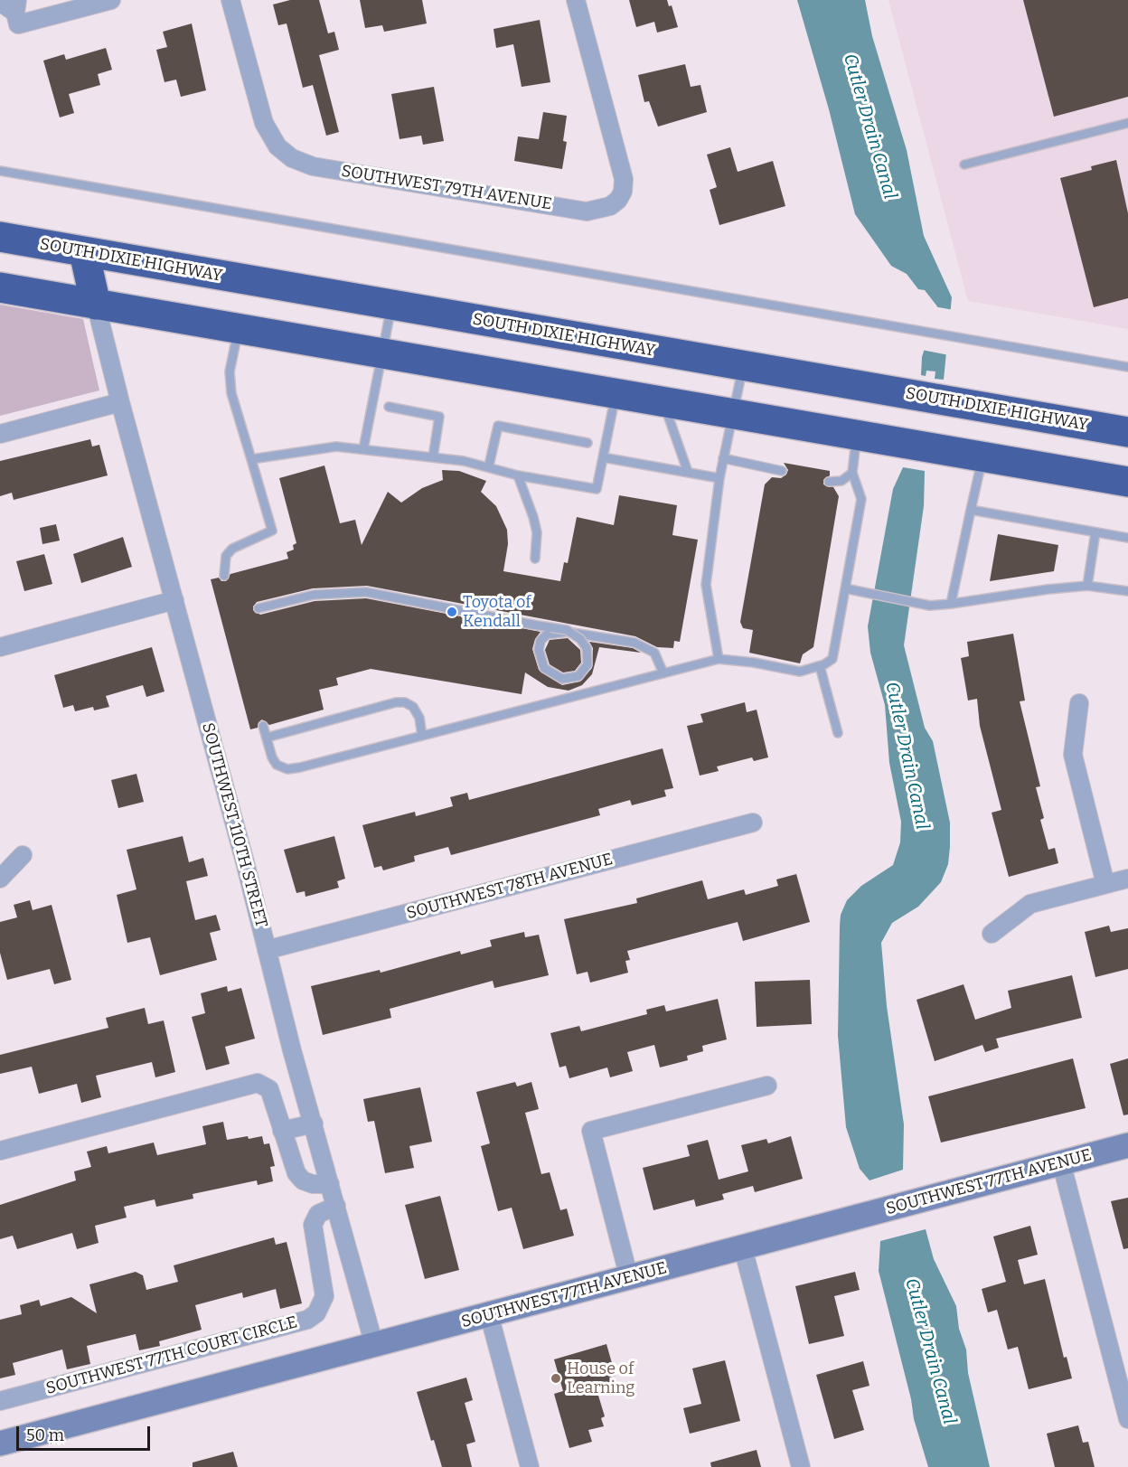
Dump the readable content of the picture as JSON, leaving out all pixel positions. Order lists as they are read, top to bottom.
{
  "streets": {
    "highway": ["SOUTH DIXIE HIGHWAY"],
    "street": [
      "SOUTHWEST 79TH AVENUE",
      "SOUTHWEST 110TH STREET",
      "SOUTHWEST 78TH AVENUE",
      "SOUTHWEST 77TH AVENUE",
      "SOUTHWEST 77TH COURT CIRCLE"
    ]
  },
  "crossings": [
    ["SOUTHWEST 110TH STREET", "SOUTHWEST 78TH AVENUE"],
    ["SOUTHWEST 110TH STREET", "SOUTHWEST 77TH AVENUE"],
    ["SOUTHWEST 110TH STREET", "SOUTHWEST 77TH COURT CIRCLE"]
  ],
  "water": ["Cutler Drain Canal"],
  "places": ["Toyota of Kendall", "House of Learning"],
  "scale_bar": "50 m"
}
